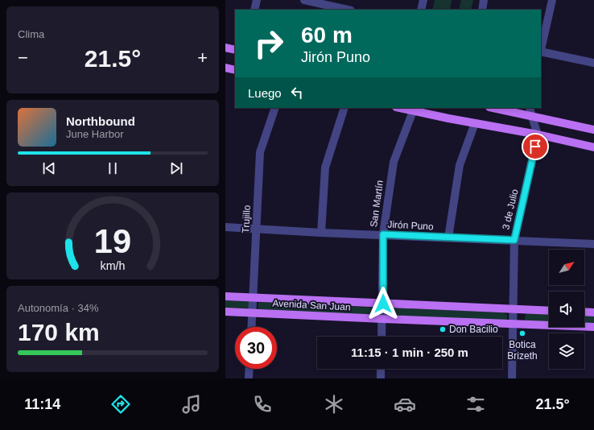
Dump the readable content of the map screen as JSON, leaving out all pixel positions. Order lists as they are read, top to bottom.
{
  "streets": {
    "main road": ["Avenida San Juan"],
    "street": [
      "San Martín",
      "3 de Julio",
      "Trujillo",
      "Jirón Puno"
    ]
  },
  "crossings": [
    ["San Martín", "Jirón Puno"],
    ["San Martín", "Avenida San Juan"],
    ["3 de Julio", "Jirón Puno"],
    ["3 de Julio", "Avenida San Juan"],
    ["Trujillo", "Jirón Puno"],
    ["Trujillo", "Avenida San Juan"]
  ],
  "places": ["Don Bacilio", "Botica Brizeth"],
  "north": "top right",
  "page": {
    "tile": [
      "Clima",
      ["Autonomía · 34%", "170 km"]
    ],
    "turn": ["60 m", "Jirón Puno"],
    "heat": ["−", "21.5°", "+"],
    "then": "Luego",
    "song": ["Northbound", "June Harbor"],
    "limit": "30",
    "trip": "11:15 · 1 min · 250 m",
    "tabs": ["11:14", "21.5°"],
    "gauge": ["19", "km/h"]
  }
}
